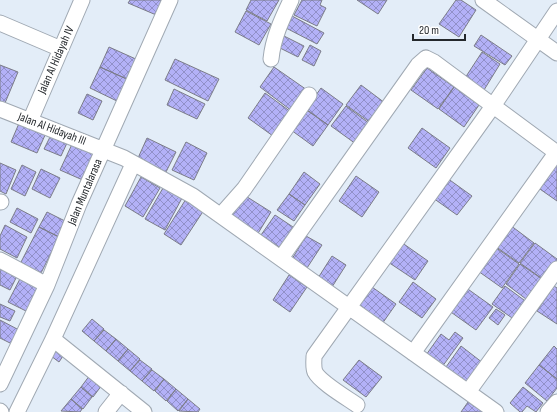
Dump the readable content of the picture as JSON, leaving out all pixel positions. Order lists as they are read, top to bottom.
{
  "streets": {
    "street": ["Jalan Al Hidayah IV", "Jalan Al Hidayah III", "Jalan Muntalarasa"]
  },
  "crossings": [
    ["Jalan Al Hidayah IV", "Jalan Al Hidayah III"],
    ["Jalan Al Hidayah III", "Jalan Muntalarasa"]
  ],
  "scale_bar": "20 m"
}
